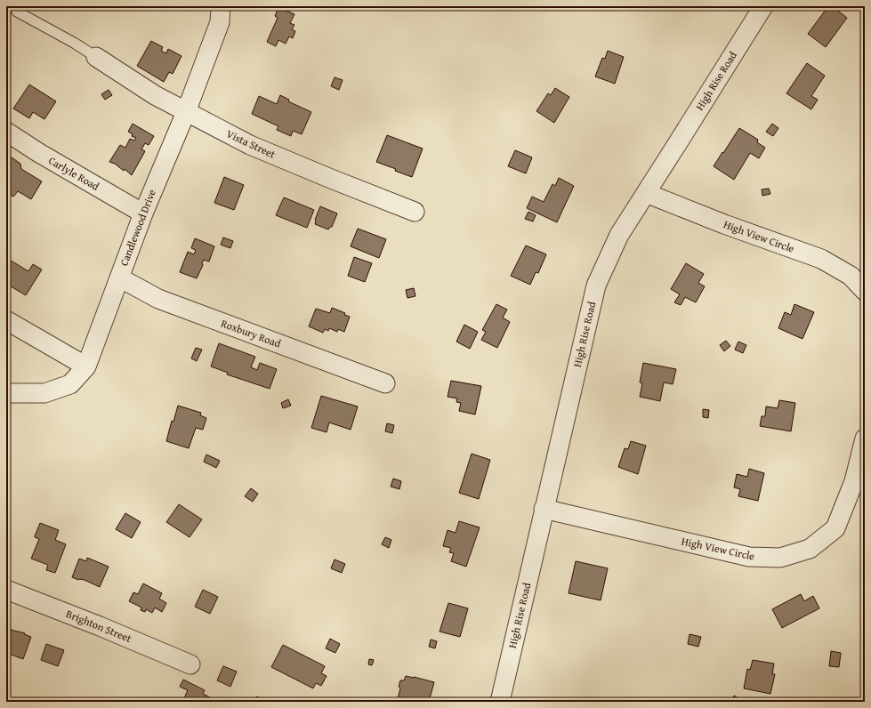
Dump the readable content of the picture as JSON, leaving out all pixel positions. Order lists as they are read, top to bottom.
{
  "streets": {
    "street": [
      "High Rise Road",
      "Vista Street",
      "Carlyle Road",
      "Candlewood Drive",
      "High View Circle",
      "Roxbury Road",
      "Brighton Street"
    ]
  },
  "crossings": [
    ["High Rise Road", "High View Circle"],
    ["Vista Street", "Candlewood Drive"],
    ["Carlyle Road", "Candlewood Drive"],
    ["Candlewood Drive", "Roxbury Road"]
  ]
}
